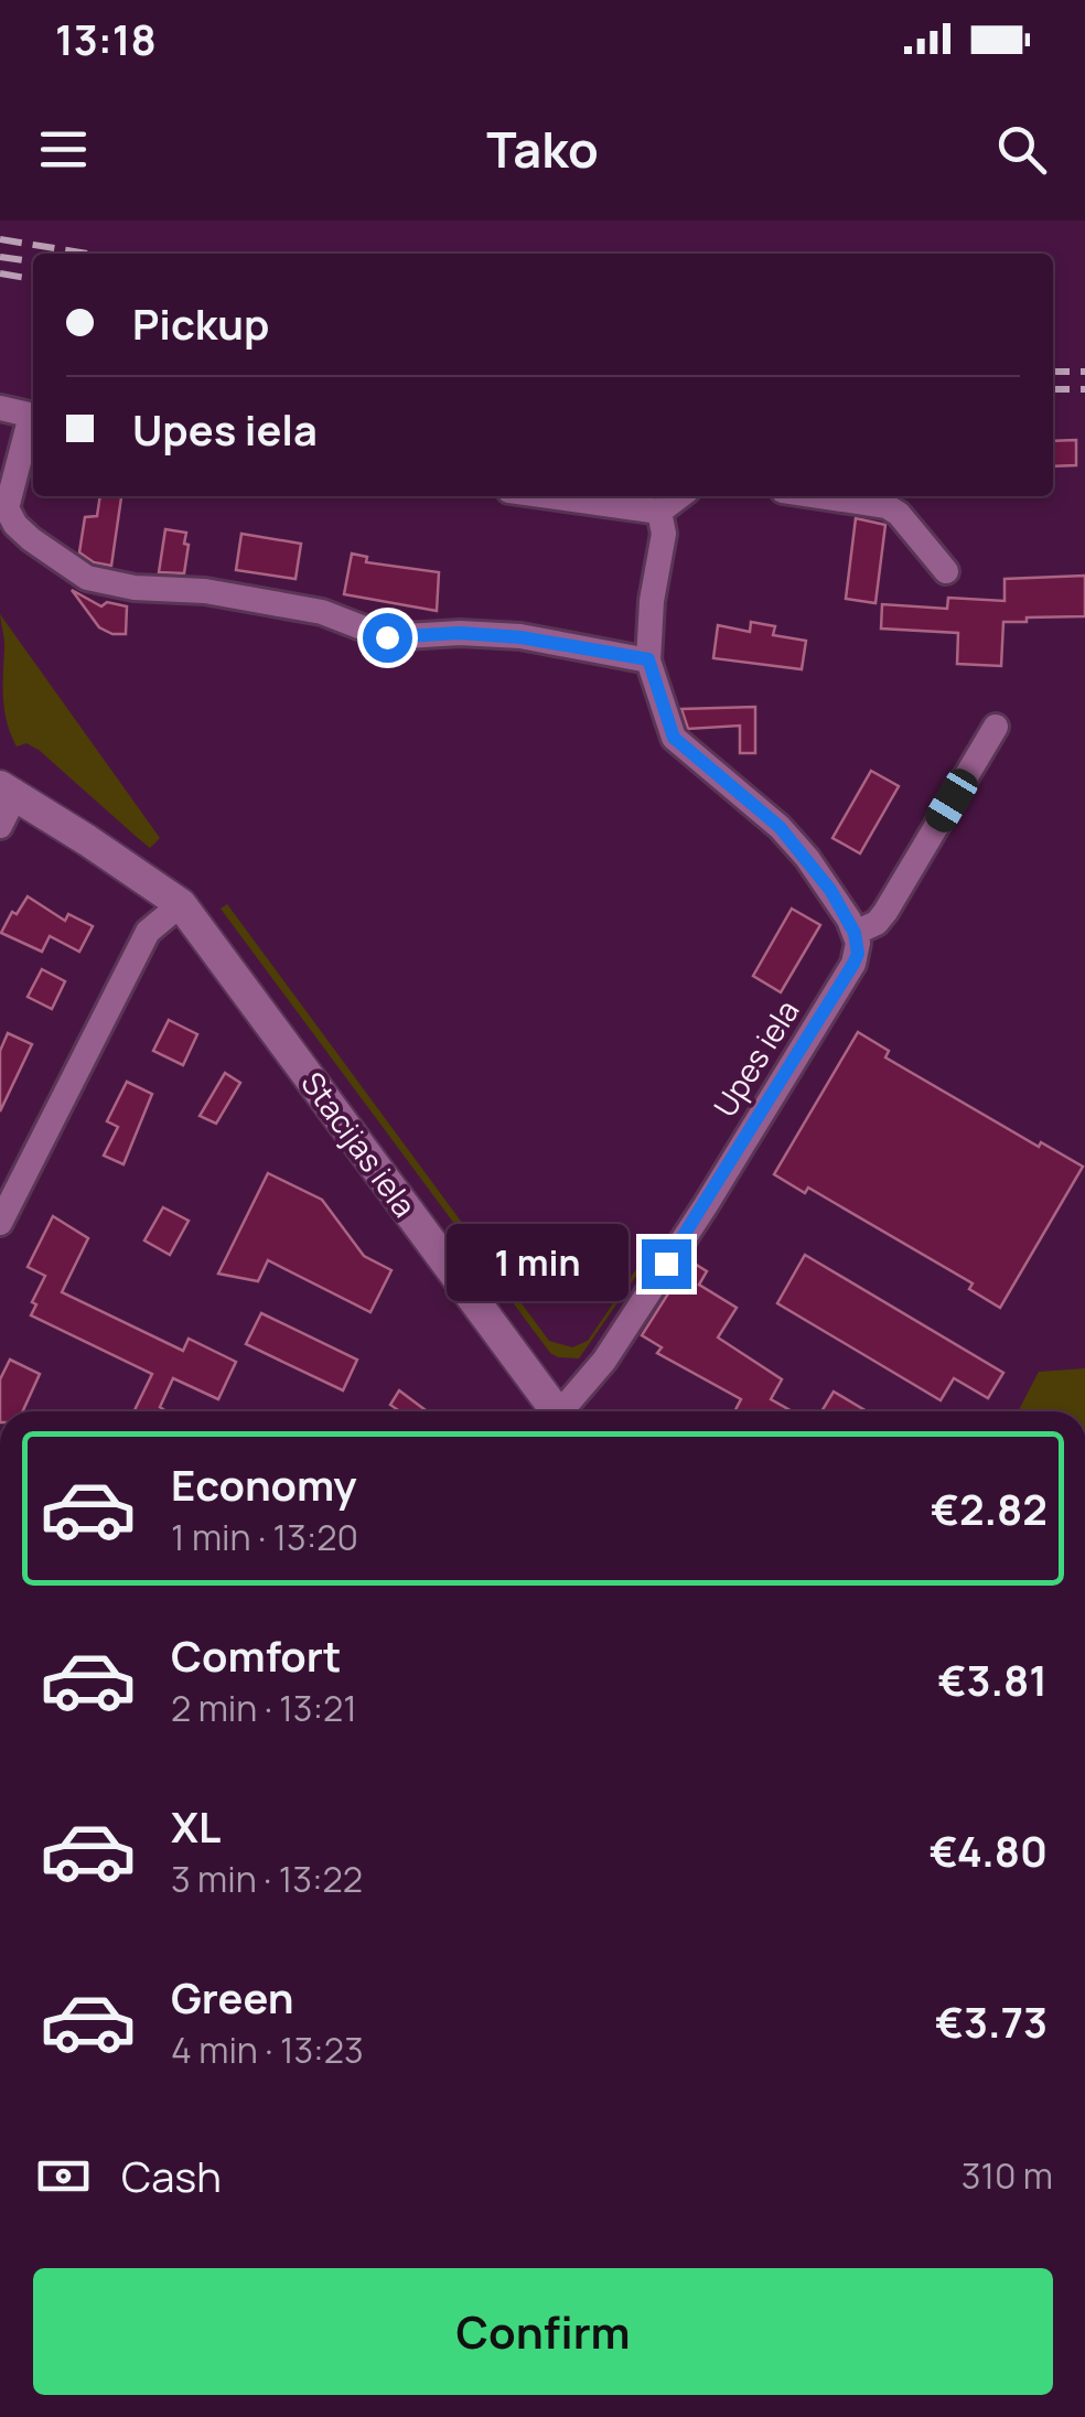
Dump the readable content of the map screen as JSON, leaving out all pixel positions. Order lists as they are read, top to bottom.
{
  "streets": {
    "main road": ["Stacijas iela"],
    "street": ["Upes iela"]
  },
  "page": {
    "status": "13:18",
    "header": "Tako",
    "banner": ["Pickup", "Upes iela"],
    "bubble": "1 min",
    "list": [
      {
        "name": "Economy",
        "note": "1 min · 13:20",
        "value": "€2.82"
      },
      {
        "name": "Comfort",
        "note": "2 min · 13:21",
        "value": "€3.81"
      },
      {
        "name": "XL",
        "note": "3 min · 13:22",
        "value": "€4.80"
      },
      {
        "name": "Green",
        "note": "4 min · 13:23",
        "value": "€3.73"
      }
    ],
    "pay": ["Cash", "310 m"],
    "buttons": "Confirm"
  }
}
